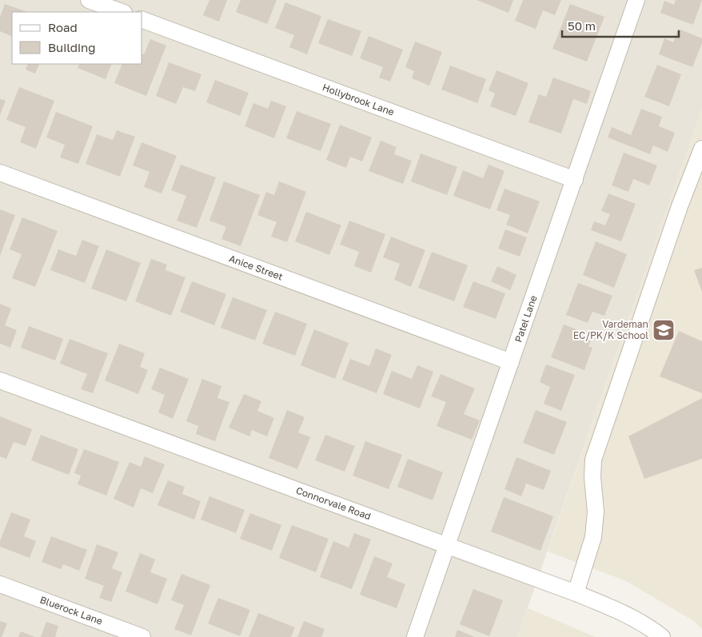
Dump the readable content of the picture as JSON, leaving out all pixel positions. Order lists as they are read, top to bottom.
{
  "streets": {
    "street": [
      "Hollybrook Lane",
      "Anice Street",
      "Patel Lane",
      "Connorvale Road",
      "Bluerock Lane"
    ]
  },
  "crossings": [
    ["Hollybrook Lane", "Patel Lane"],
    ["Anice Street", "Patel Lane"],
    ["Patel Lane", "Connorvale Road"]
  ],
  "places": {
    "school or university": ["Vardeman EC/PK/K School"]
  },
  "legend": ["Road", "Building"],
  "scale_bar": "50 m"
}
